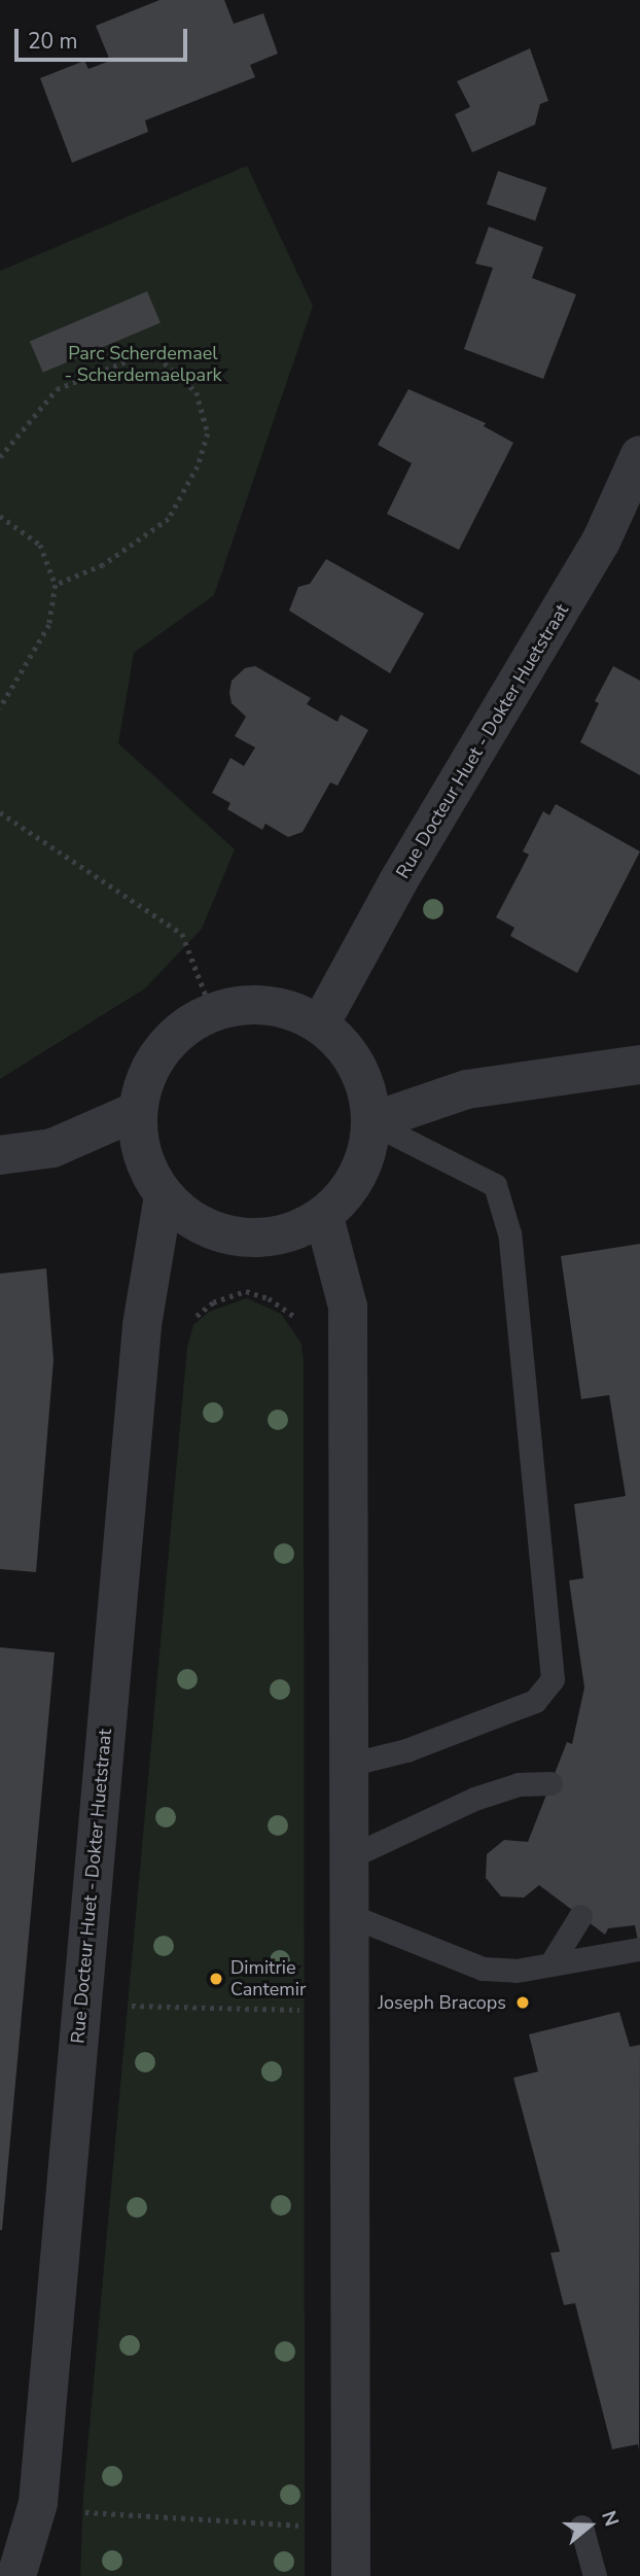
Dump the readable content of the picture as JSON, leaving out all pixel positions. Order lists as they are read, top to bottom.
{
  "streets": {
    "street": ["Rue Docteur Huet - Dokter Huetstraat"]
  },
  "parks": ["Parc Scherdemael - Scherdemaelpark"],
  "places": ["Dimitrie Cantemir", "Joseph Bracops"],
  "scale_bar": "20 m",
  "north": "right"
}
